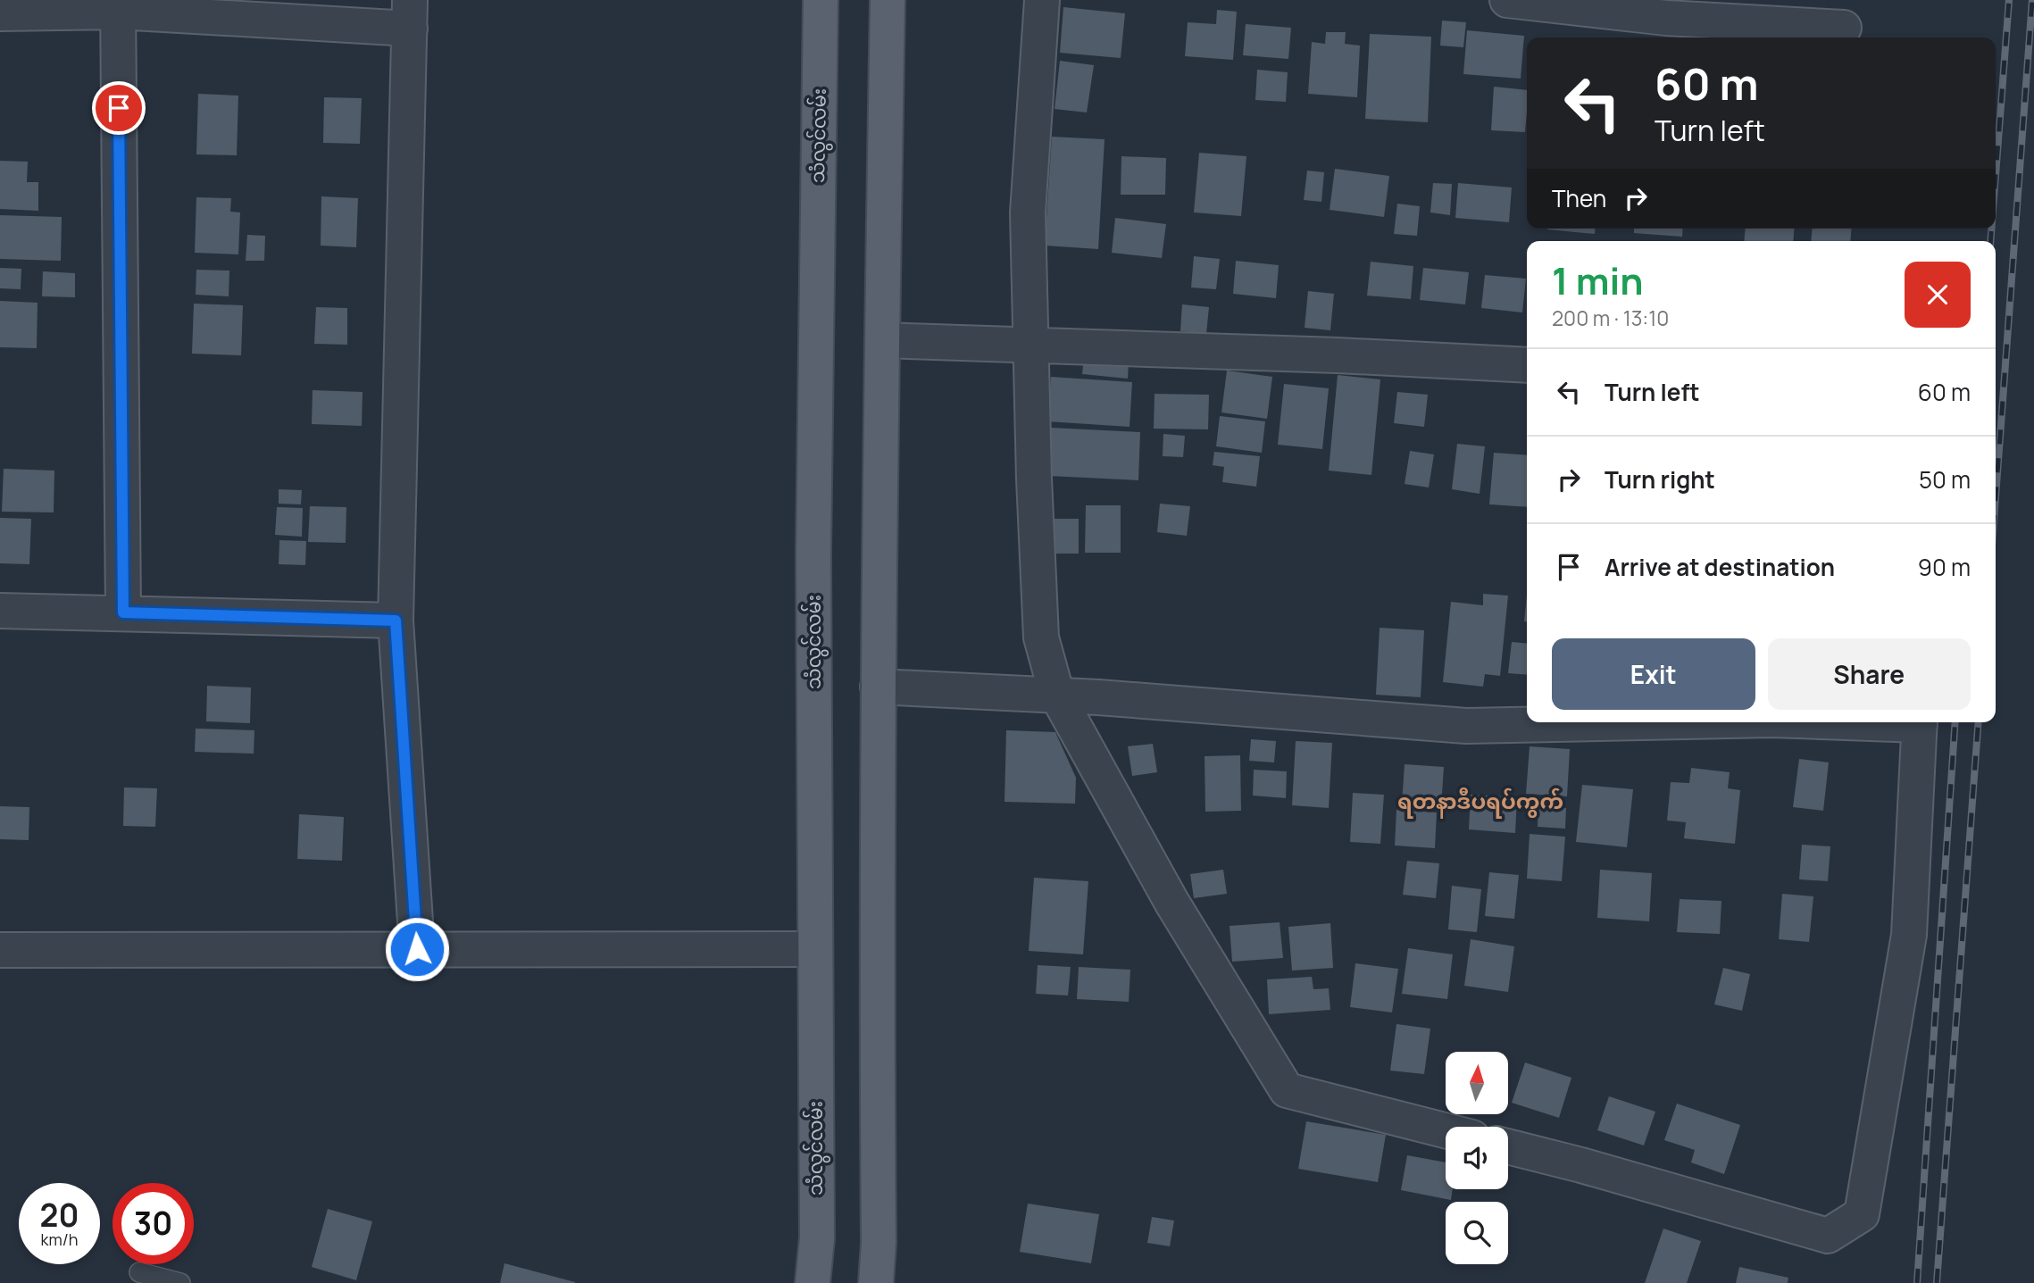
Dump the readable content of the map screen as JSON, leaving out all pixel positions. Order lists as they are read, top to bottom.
{
  "streets": {
    "main road": ["သံလွင်လမ်း"]
  },
  "districts": ["ရတနာဒီပရပ်ကွက်"],
  "north": "top",
  "page": {
    "turn": ["60 m", "Turn left"],
    "then": "Then",
    "heading": ["1 min", "200 m · 13:10"],
    "list": [
      {
        "name": "Turn left",
        "value": "60 m"
      },
      {
        "name": "Turn right",
        "value": "50 m"
      },
      {
        "name": "Arrive at destination",
        "value": "90 m"
      }
    ],
    "buttons": ["Exit", "Share"],
    "speed": "20 km/h",
    "limit": "30"
  }
}
